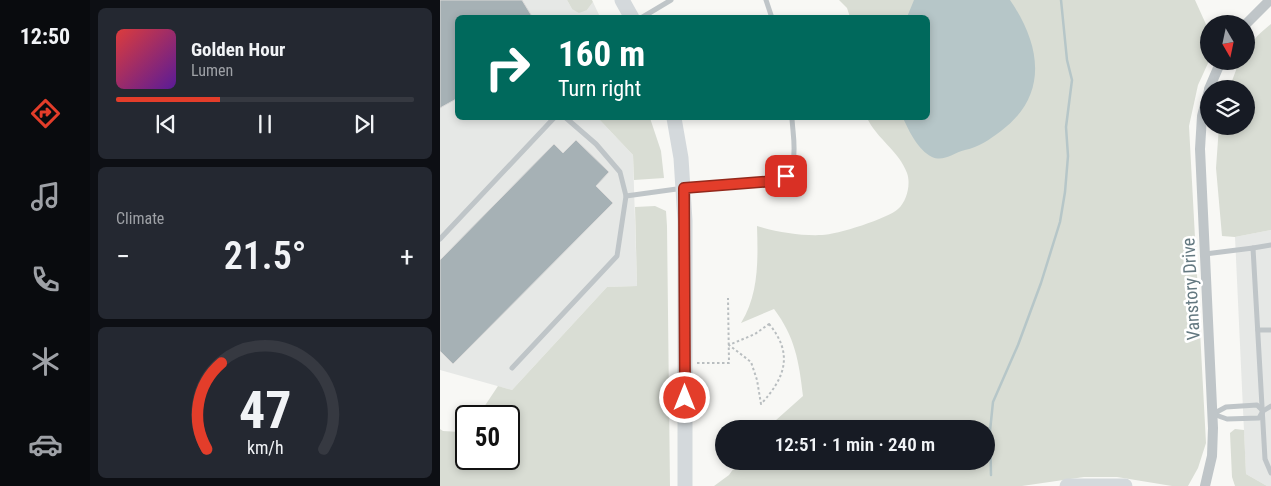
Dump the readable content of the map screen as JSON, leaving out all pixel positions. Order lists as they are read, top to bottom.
{
  "streets": {
    "street": ["Vanstory Drive"]
  },
  "north": "bottom",
  "page": {
    "tabs": "12:50",
    "turn": ["160 m", "Turn right"],
    "song": ["Golden Hour", "Lumen"],
    "tile": "Climate",
    "heat": ["−", "21.5°", "+"],
    "limit": "50",
    "trip": "12:51 · 1 min · 240 m",
    "gauge": ["47", "km/h"]
  }
}
